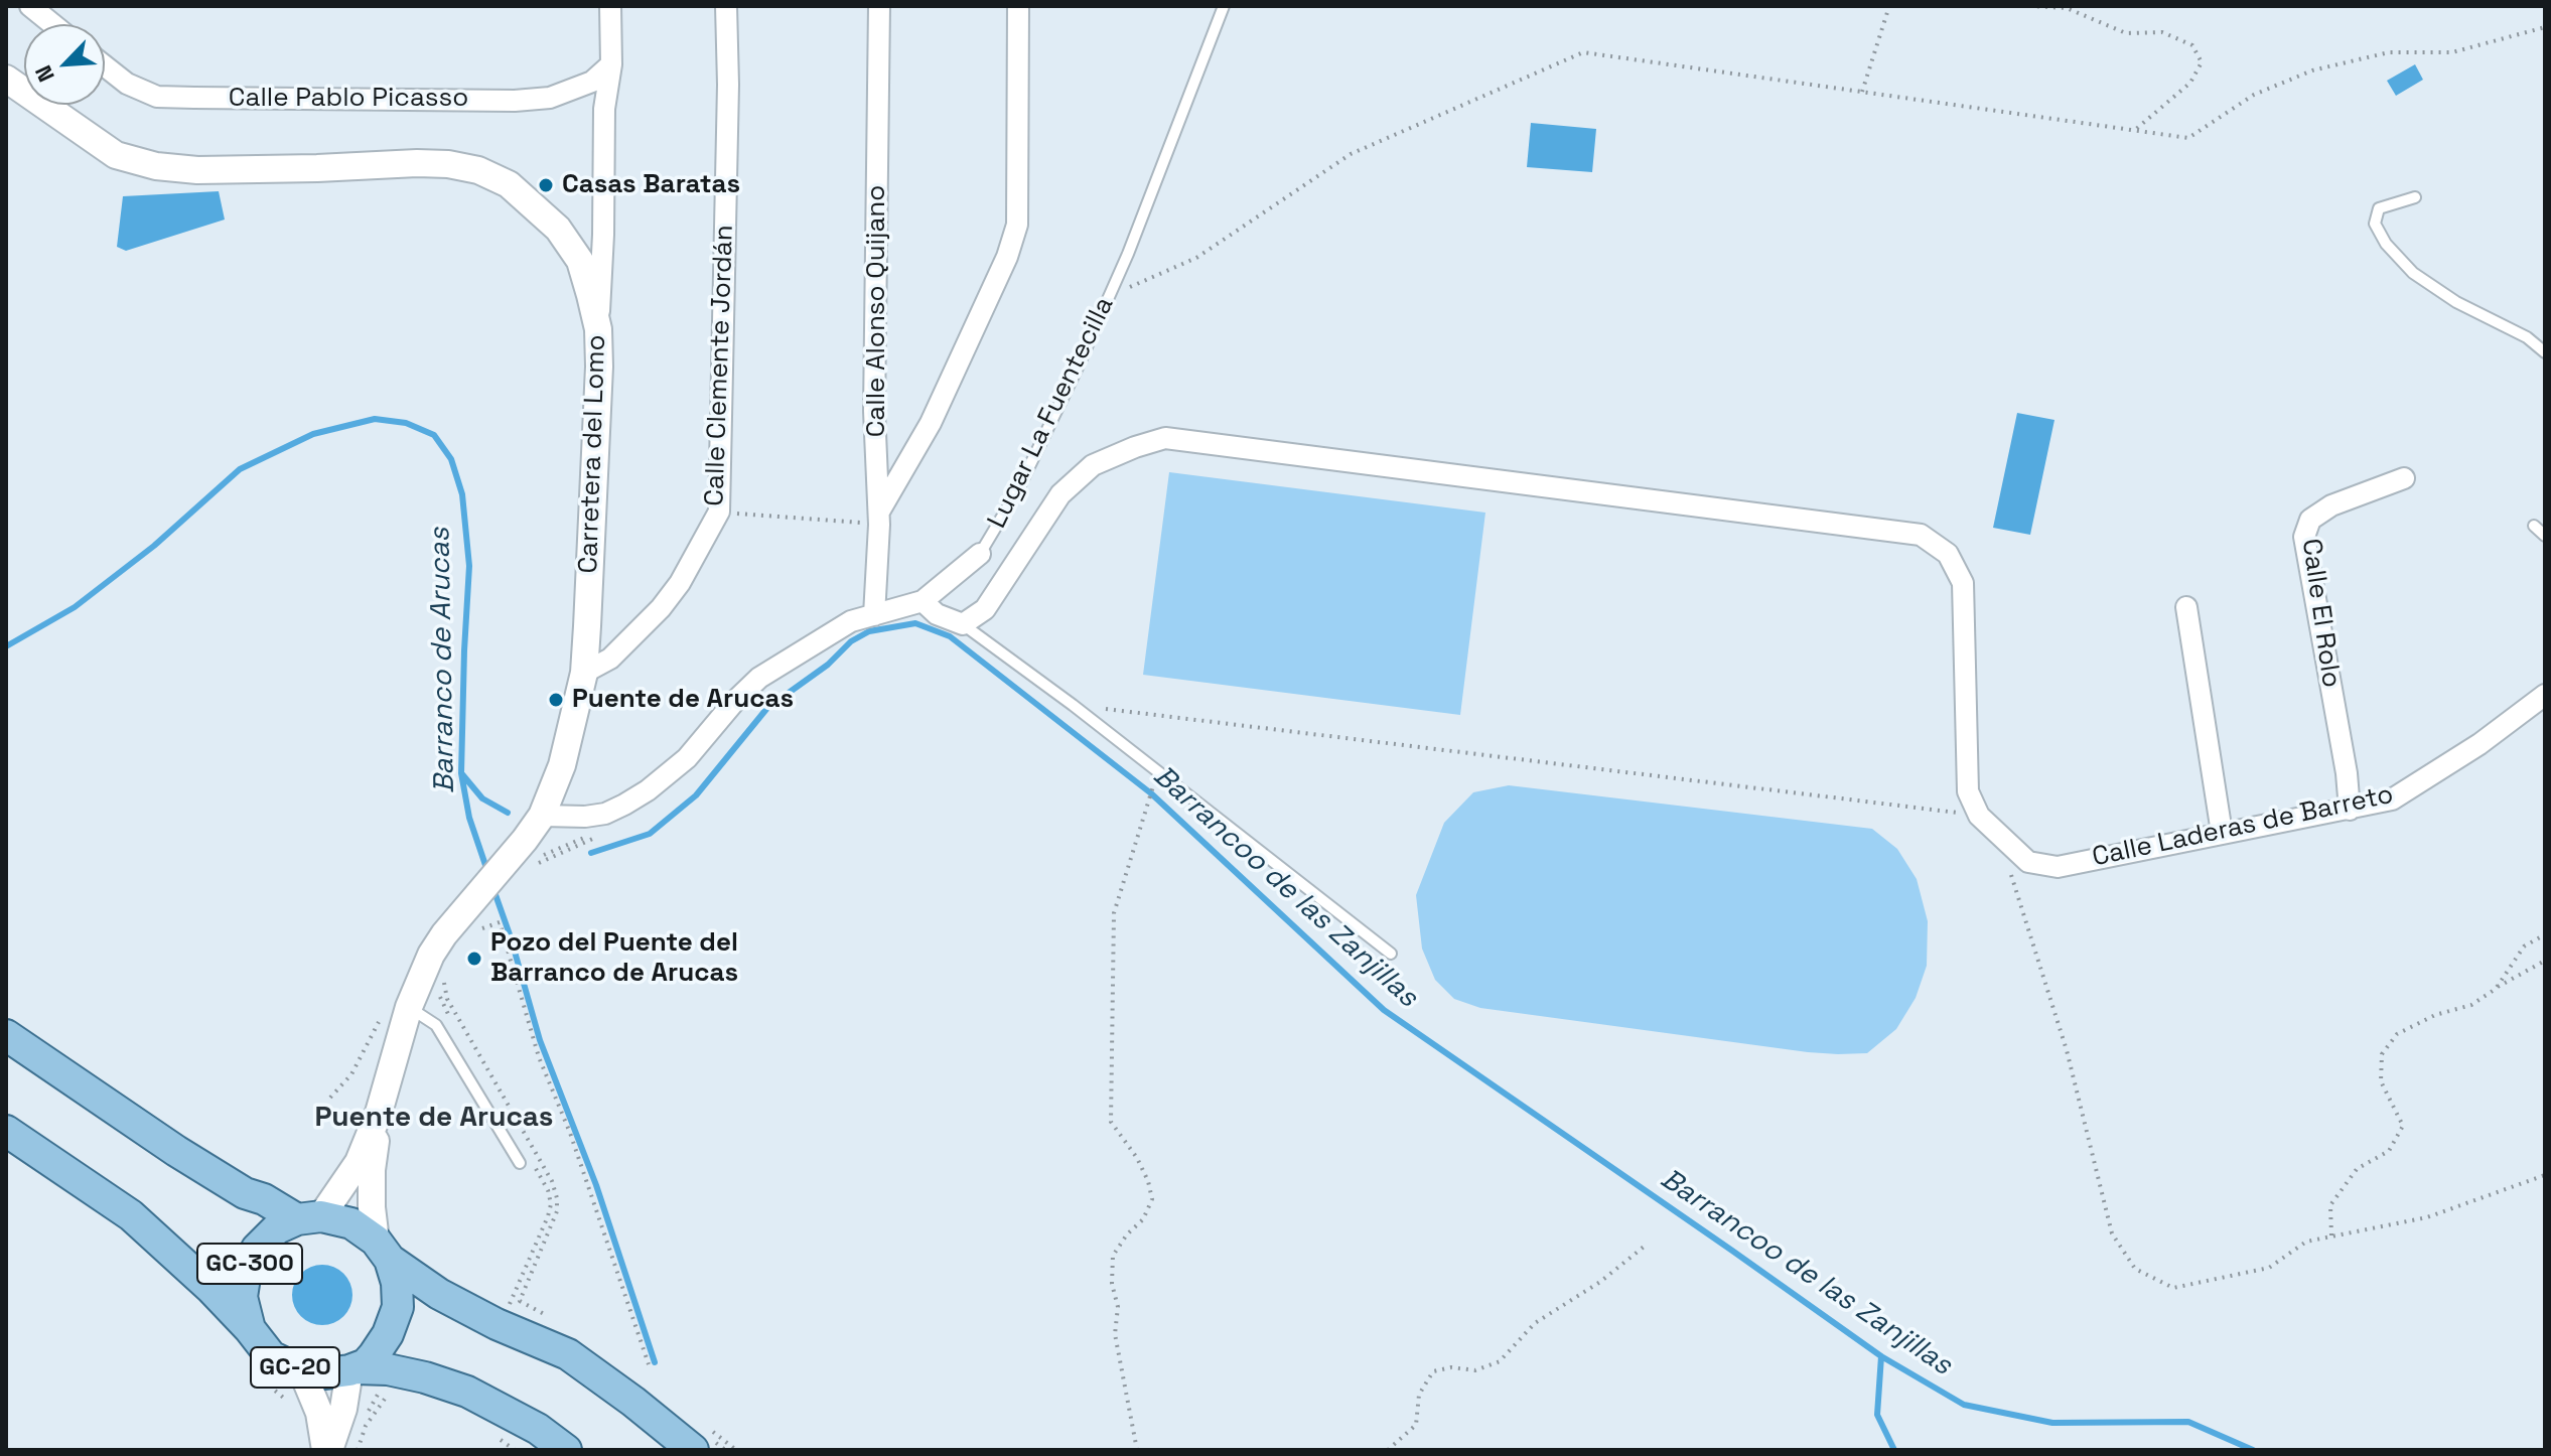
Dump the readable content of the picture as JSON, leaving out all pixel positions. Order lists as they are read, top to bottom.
{
  "streets": {
    "main road": ["Carretera del Lomo", "GC-300", "GC-20"],
    "street": [
      "Calle Pablo Picasso",
      "Calle Alonso Quijano",
      "Calle Clemente Jordán",
      "Lugar La Fuentecilla",
      "Calle El Rolo",
      "Calle Laderas de Barreto"
    ]
  },
  "crossings": [
    ["Calle Alonso Quijano", "Lugar La Fuentecilla"],
    ["Calle Clemente Jordán", "Carretera del Lomo"],
    ["Lugar La Fuentecilla", "Carretera del Lomo"],
    ["Carretera del Lomo", "GC-300"],
    ["Calle El Rolo", "Calle Laderas de Barreto"],
    ["GC-300", "GC-20"]
  ],
  "districts": ["Puente de Arucas"],
  "water": ["Barranco de Arucas", "Barrancoo de las Zanjillas"],
  "places": ["Casas Baratas", "Puente de Arucas", "Pozo del Puente del Barranco de Arucas"],
  "north": "bottom left"
}
